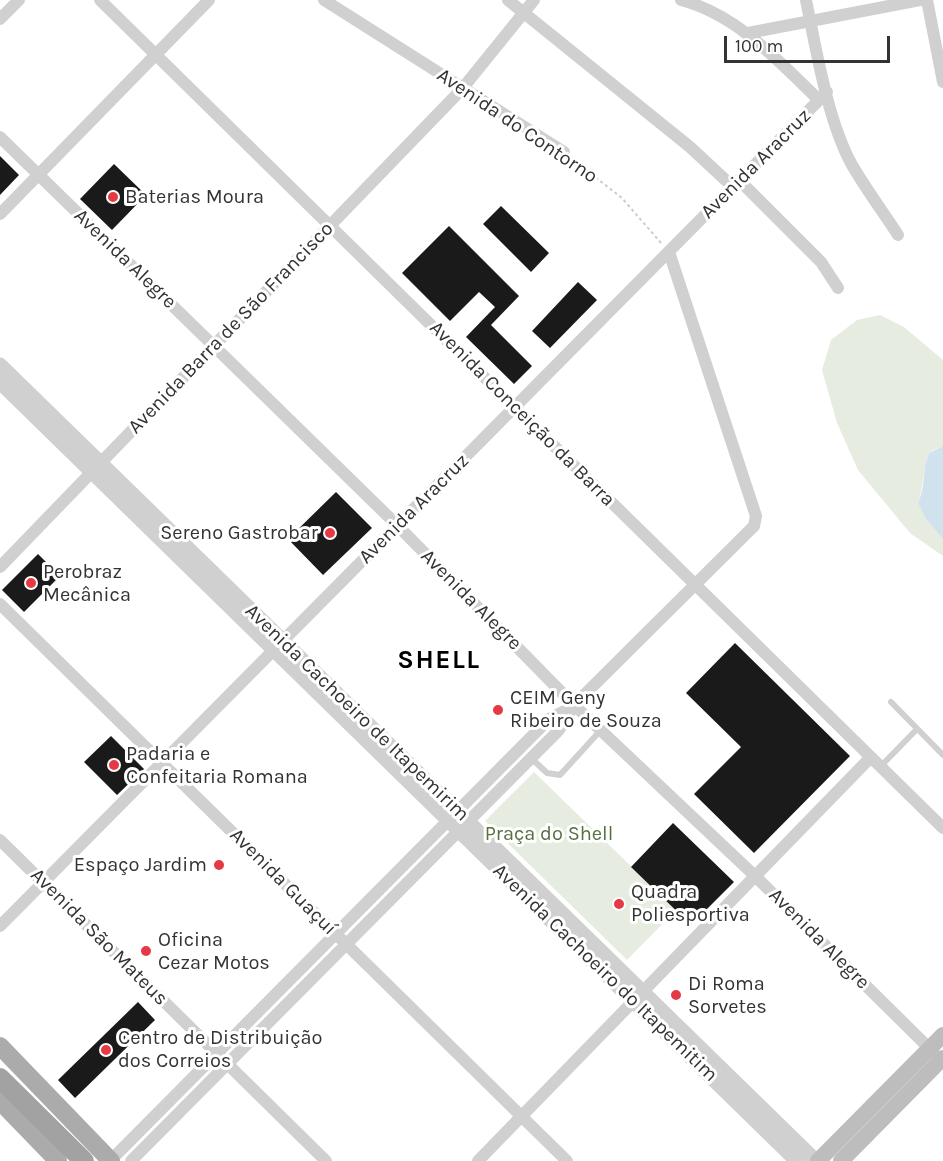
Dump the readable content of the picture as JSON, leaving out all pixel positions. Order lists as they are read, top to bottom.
{
  "streets": {
    "street": [
      "Avenida do Contorno",
      "Avenida Aracruz",
      "Avenida Alegre",
      "Avenida Barra de São Francisco",
      "Avenida Conceição da Barra",
      "Avenida Cachoeiro de Itapemirim",
      "Avenida Guaçuí",
      "Avenida São Mateus",
      "Avenida Cachoeiro do Itapemitim"
    ]
  },
  "crossings": [
    ["Avenida do Contorno", "Avenida Aracruz"],
    ["Avenida do Contorno", "Avenida Barra de São Francisco"],
    ["Avenida Aracruz", "Avenida Alegre"],
    ["Avenida Aracruz", "Avenida Conceição da Barra"],
    ["Avenida Aracruz", "Avenida Cachoeiro de Itapemirim"],
    ["Avenida Aracruz", "Avenida Guaçuí"],
    ["Avenida Aracruz", "Avenida São Mateus"],
    ["Avenida Alegre", "Avenida Barra de São Francisco"],
    ["Avenida Barra de São Francisco", "Avenida Conceição da Barra"],
    ["Avenida Barra de São Francisco", "Avenida Cachoeiro de Itapemirim"],
    ["Avenida Cachoeiro de Itapemirim", "Avenida Cachoeiro do Itapemitim"]
  ],
  "districts": ["SHELL"],
  "parks": ["Praça do Shell"],
  "places": [
    "Baterias Moura",
    "Sereno Gastrobar",
    "Perobraz Mecânica",
    "CEIM Geny Ribeiro de Souza",
    "Padaria e Confeitaria Romana",
    "Espaço Jardim",
    "Quadra Poliesportiva",
    "Oficina Cezar Motos",
    "Di Roma Sorvetes",
    "Centro de Distribuição dos Correios"
  ],
  "scale_bar": "100 m"
}
